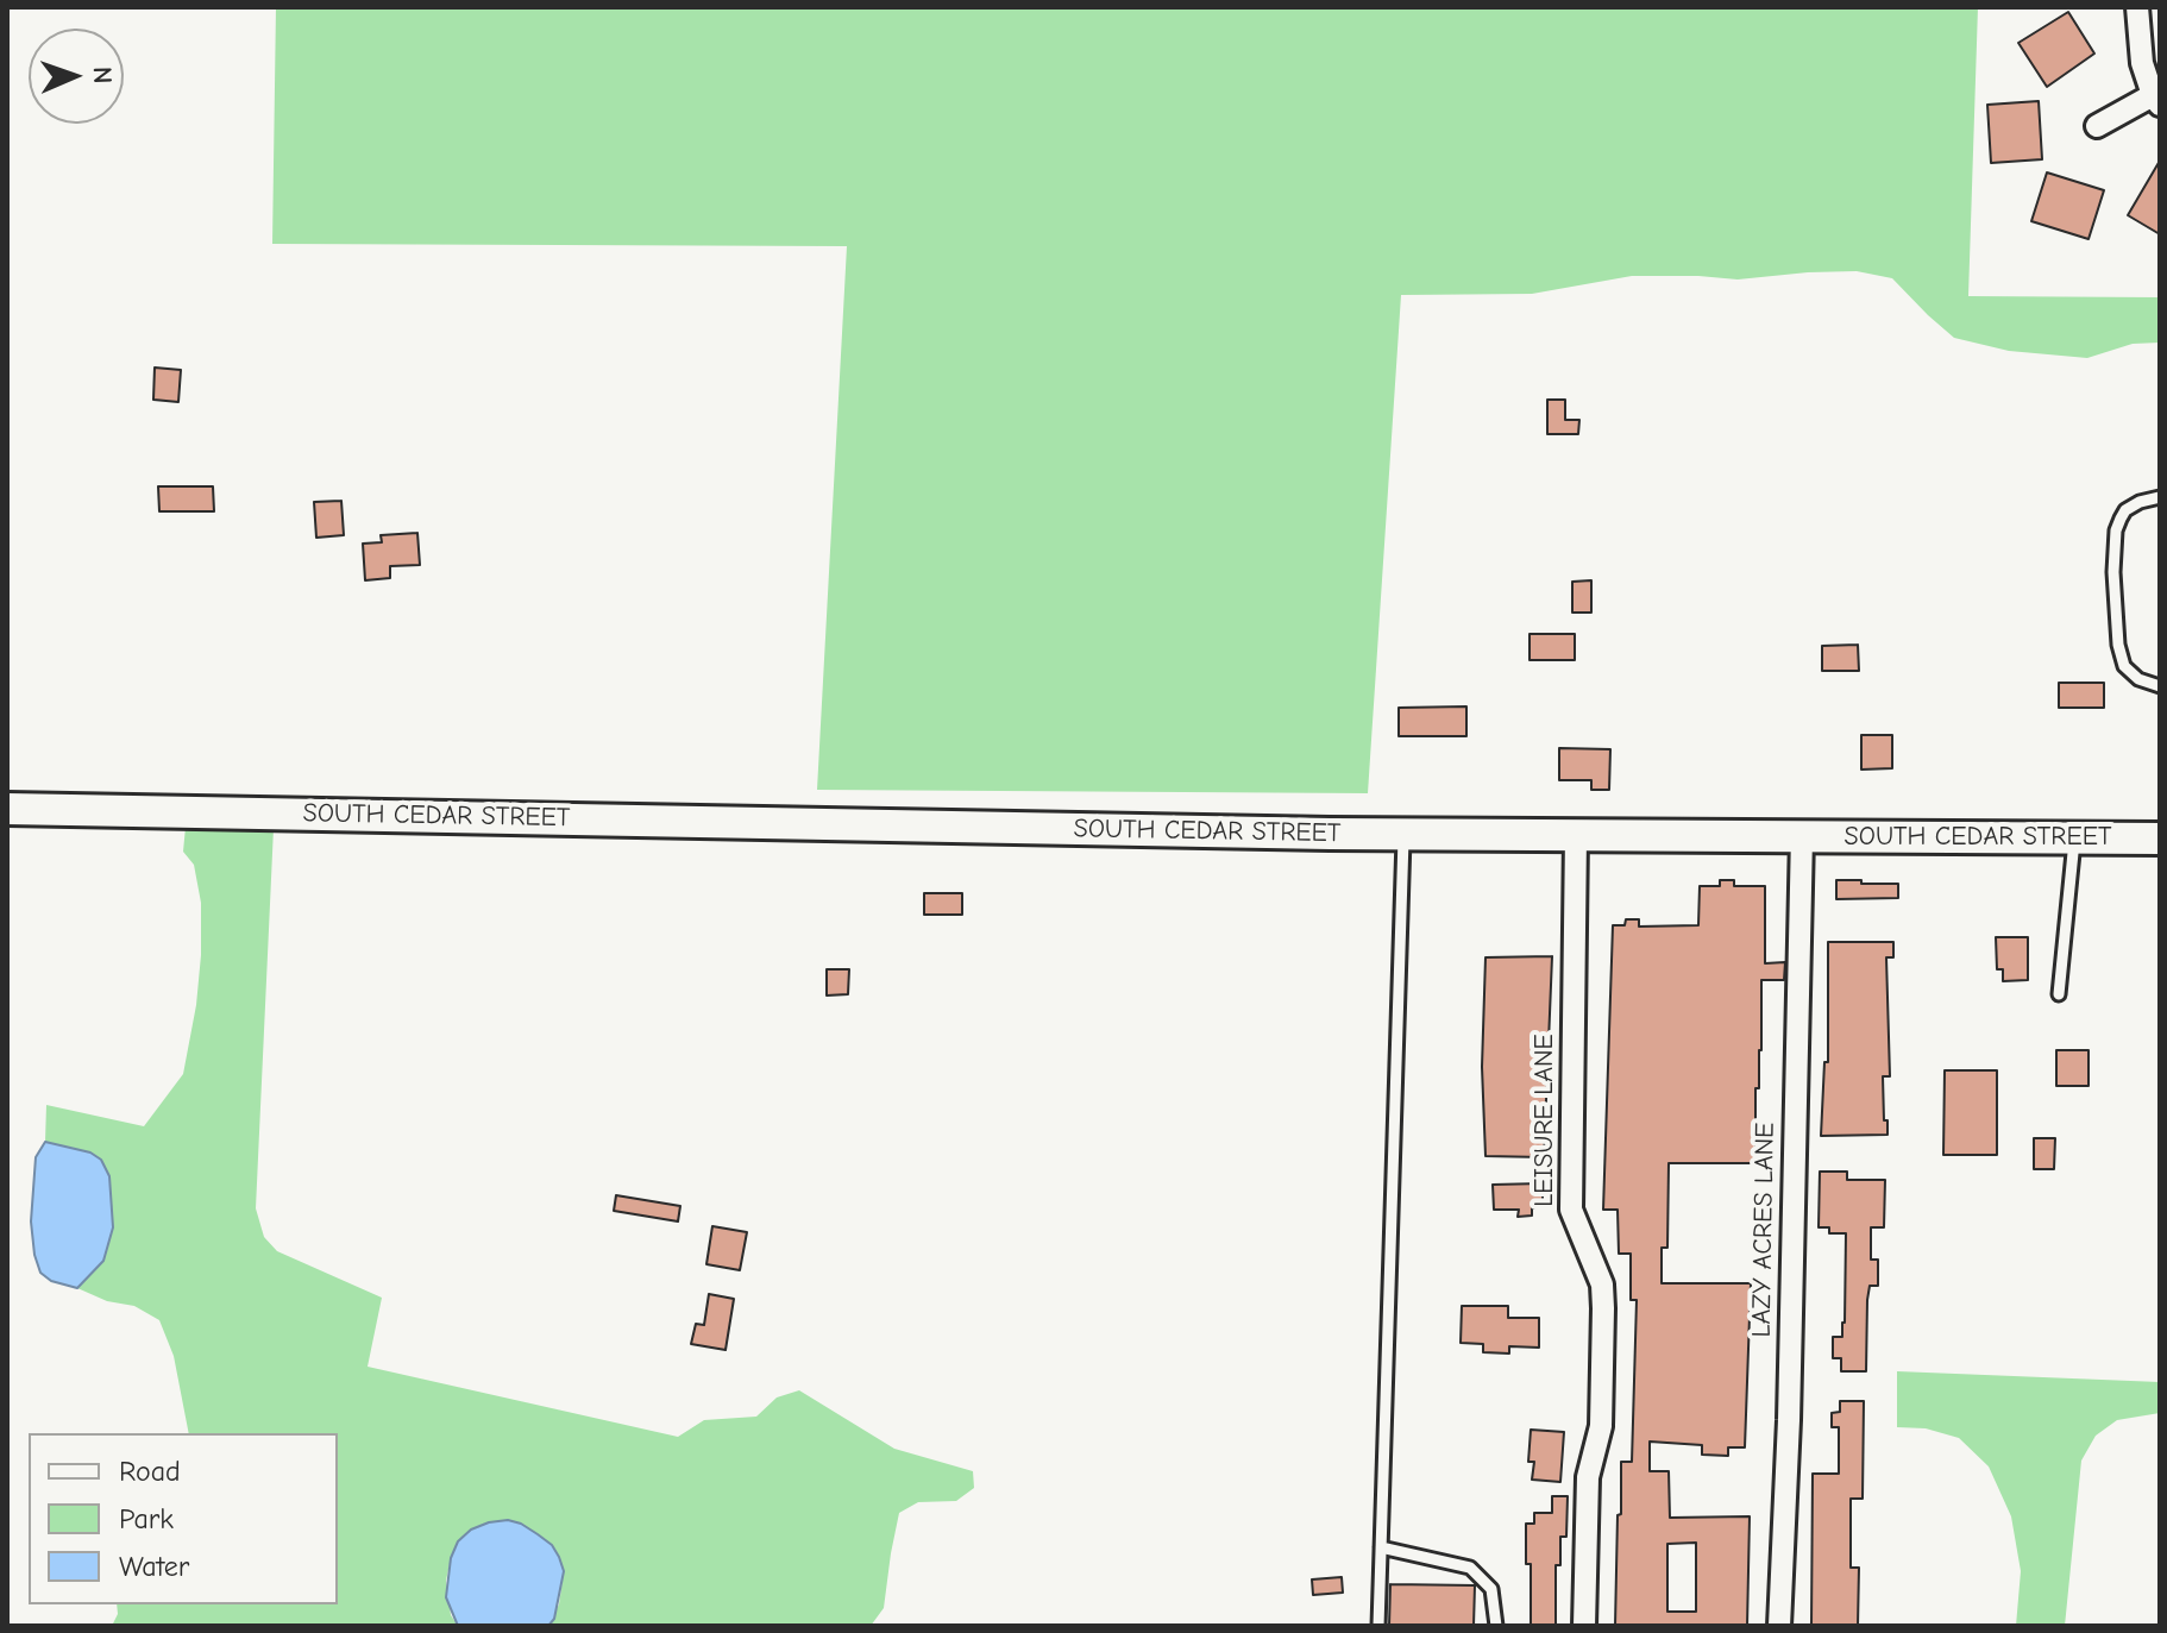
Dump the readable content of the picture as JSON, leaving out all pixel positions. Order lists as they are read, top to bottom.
{
  "streets": {
    "main road": ["SOUTH CEDAR STREET"],
    "street": ["LEISURE LANE", "LAZY ACRES LANE"]
  },
  "crossings": [
    ["SOUTH CEDAR STREET", "LEISURE LANE"],
    ["SOUTH CEDAR STREET", "LAZY ACRES LANE"]
  ],
  "legend": ["Road", "Park", "Water"],
  "north": "right"
}
